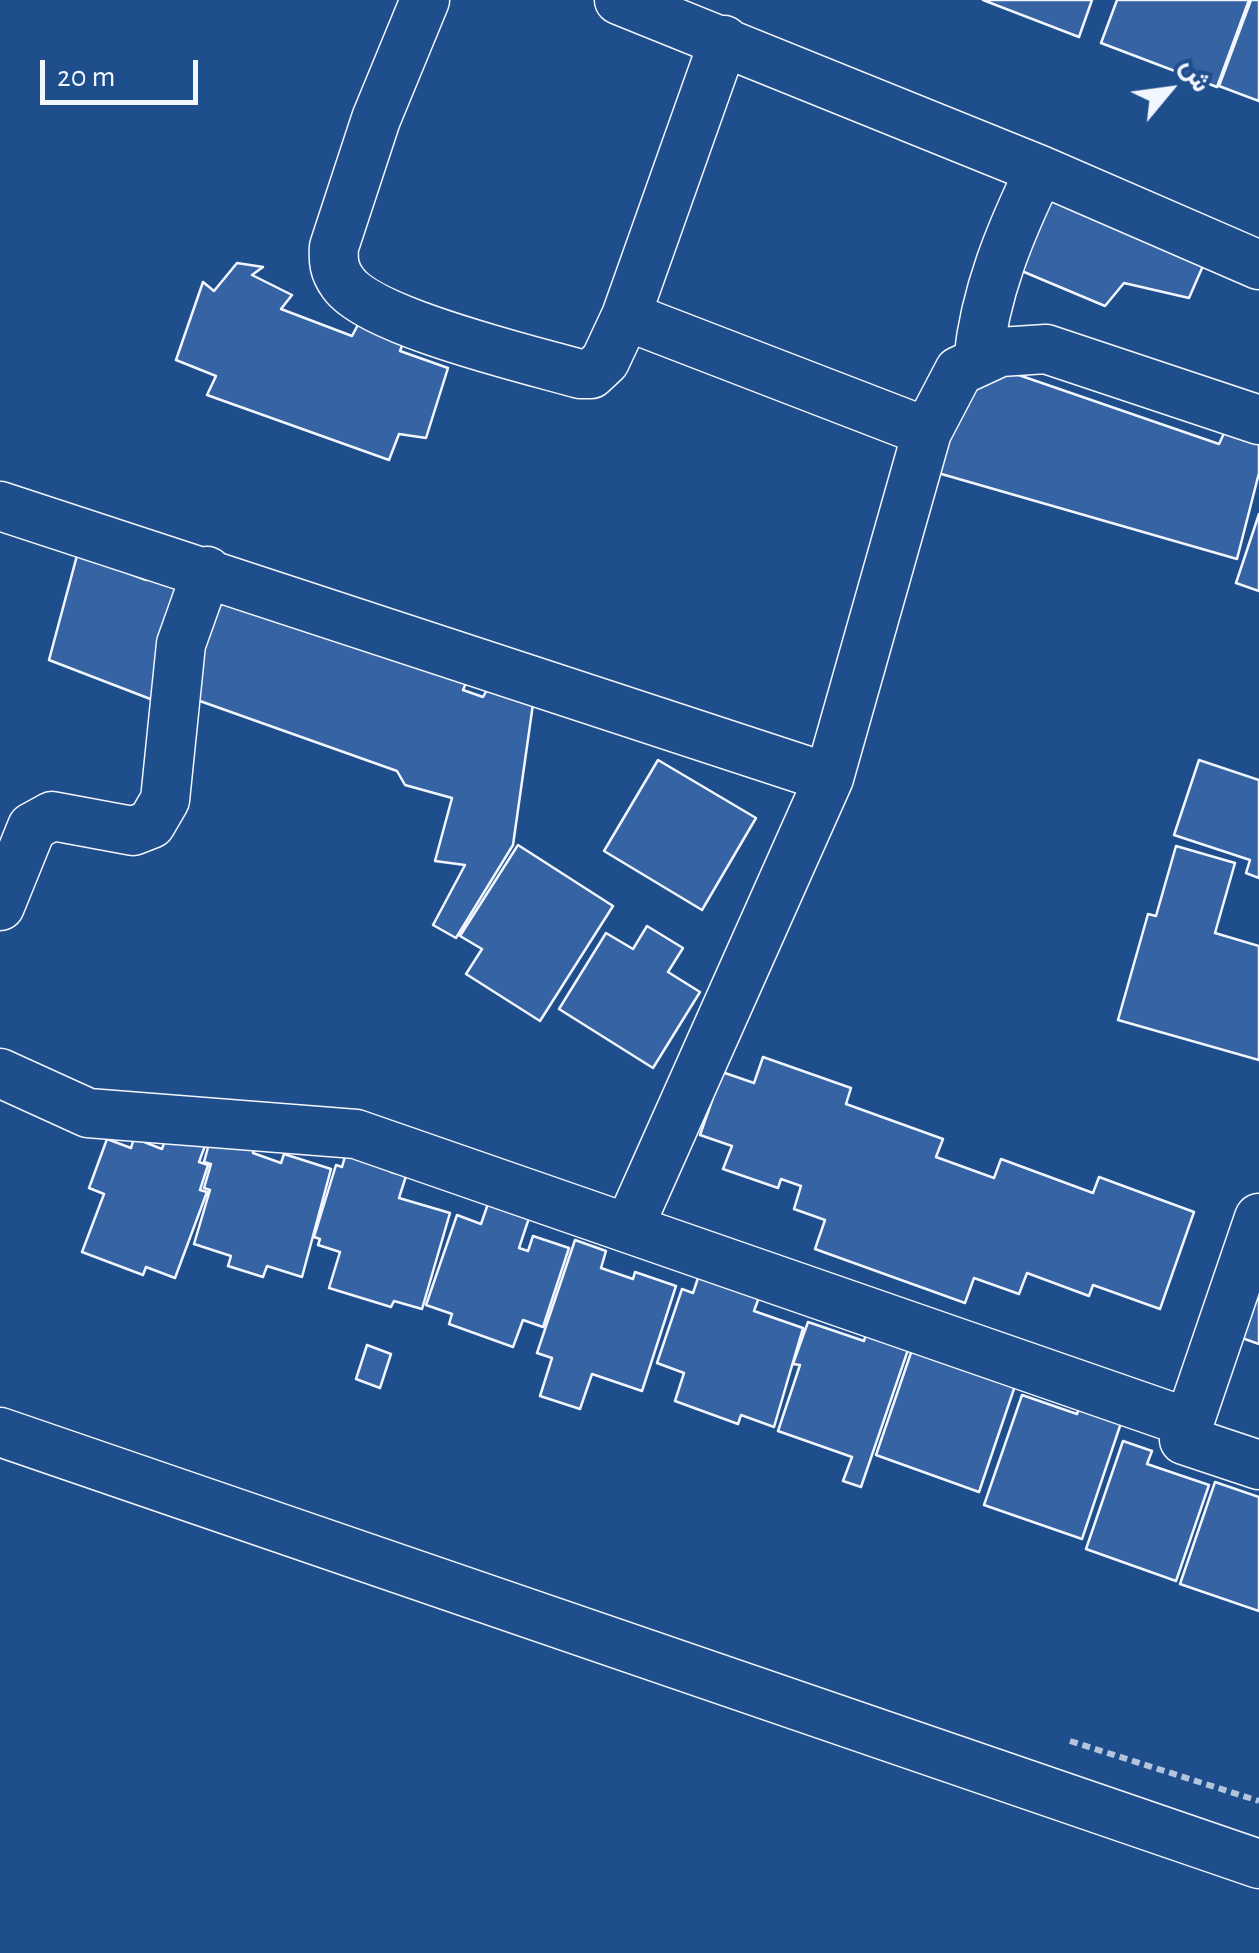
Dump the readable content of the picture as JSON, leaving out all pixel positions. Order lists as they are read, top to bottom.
{
  "scale_bar": "20 m",
  "north": "top right"
}
